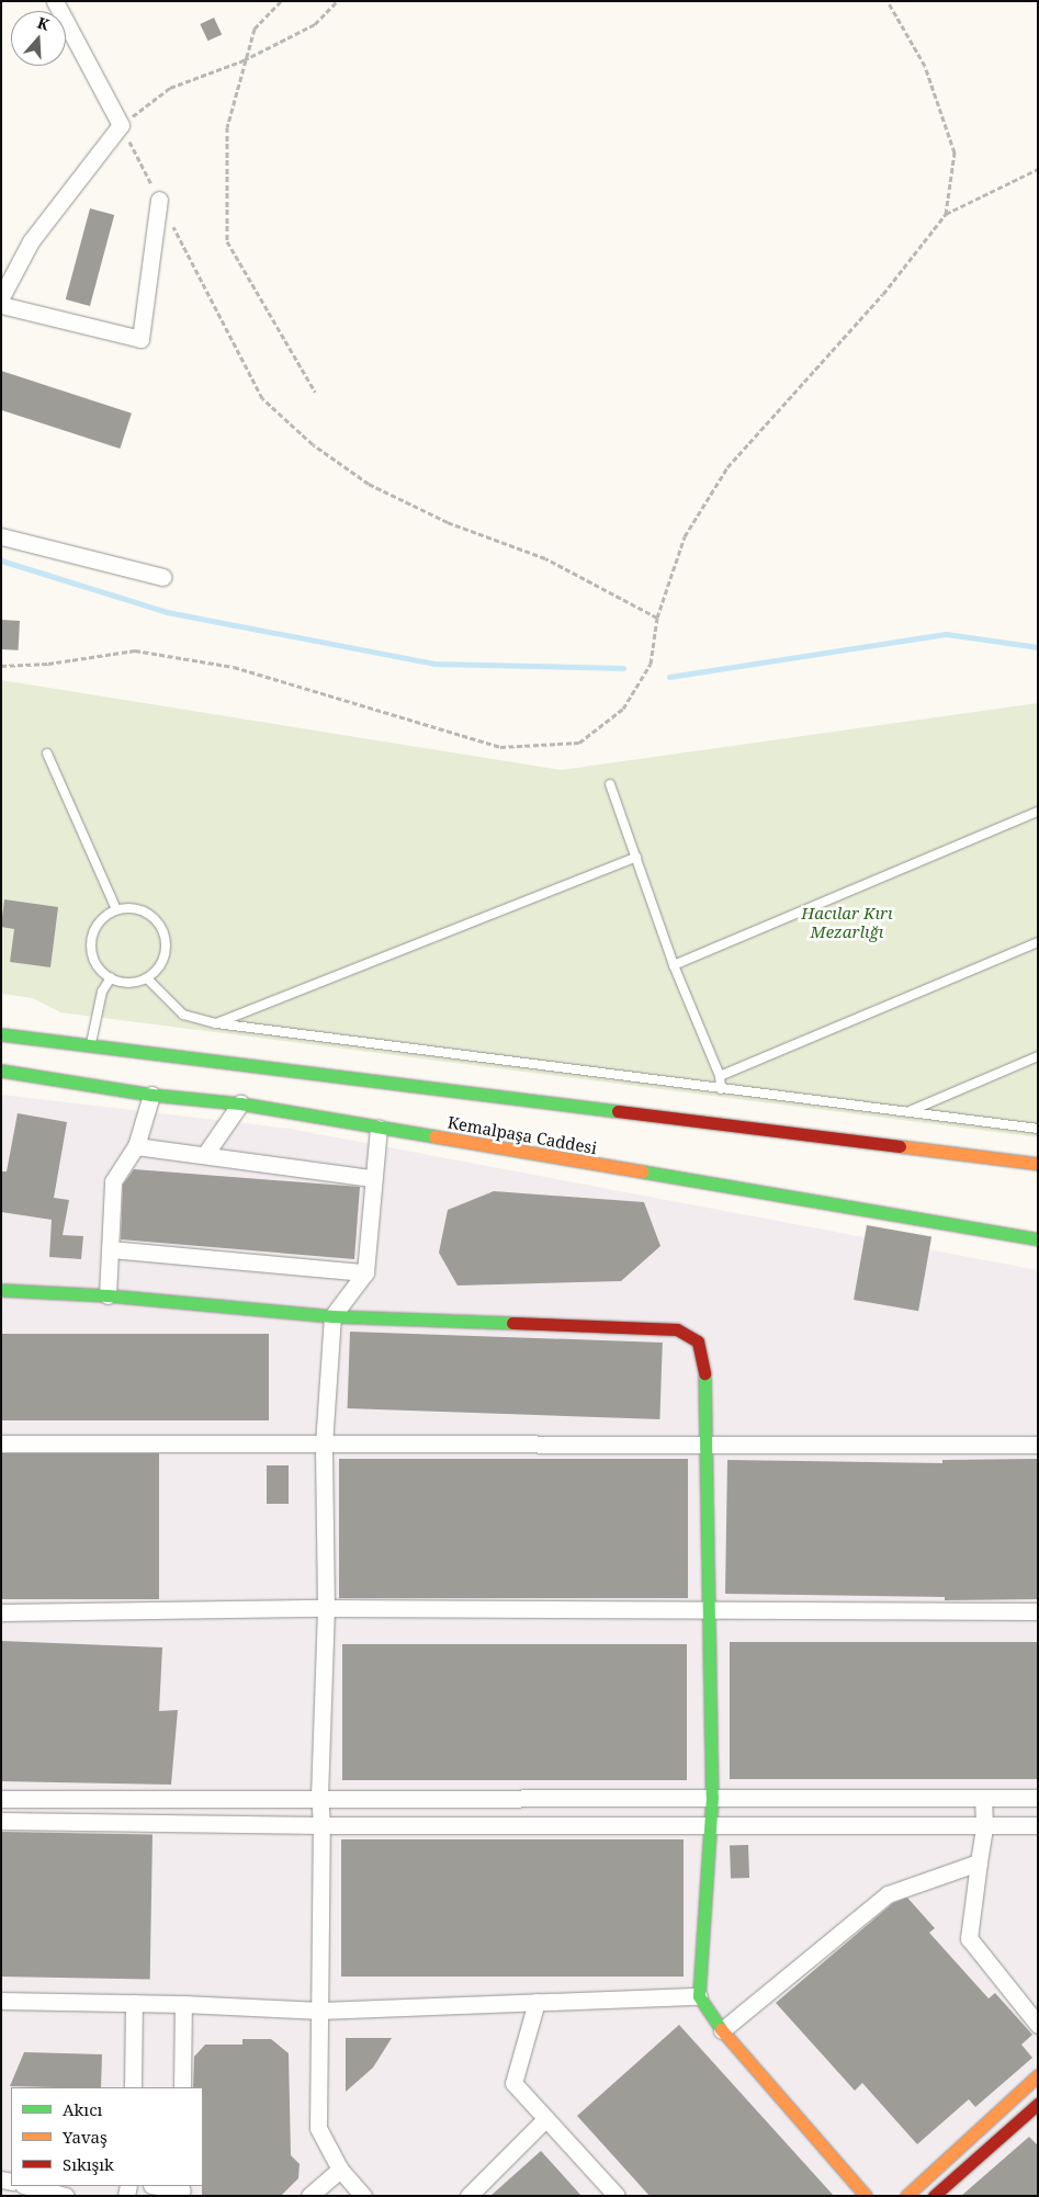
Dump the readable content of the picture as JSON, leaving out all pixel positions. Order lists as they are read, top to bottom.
{
  "streets": {
    "main road": ["Kemalpaşa Caddesi"]
  },
  "parks": ["Hacılar Kırı Mezarlığı"],
  "legend": ["Akıcı", "Yavaş", "Sıkışık"],
  "north": "top"
}
